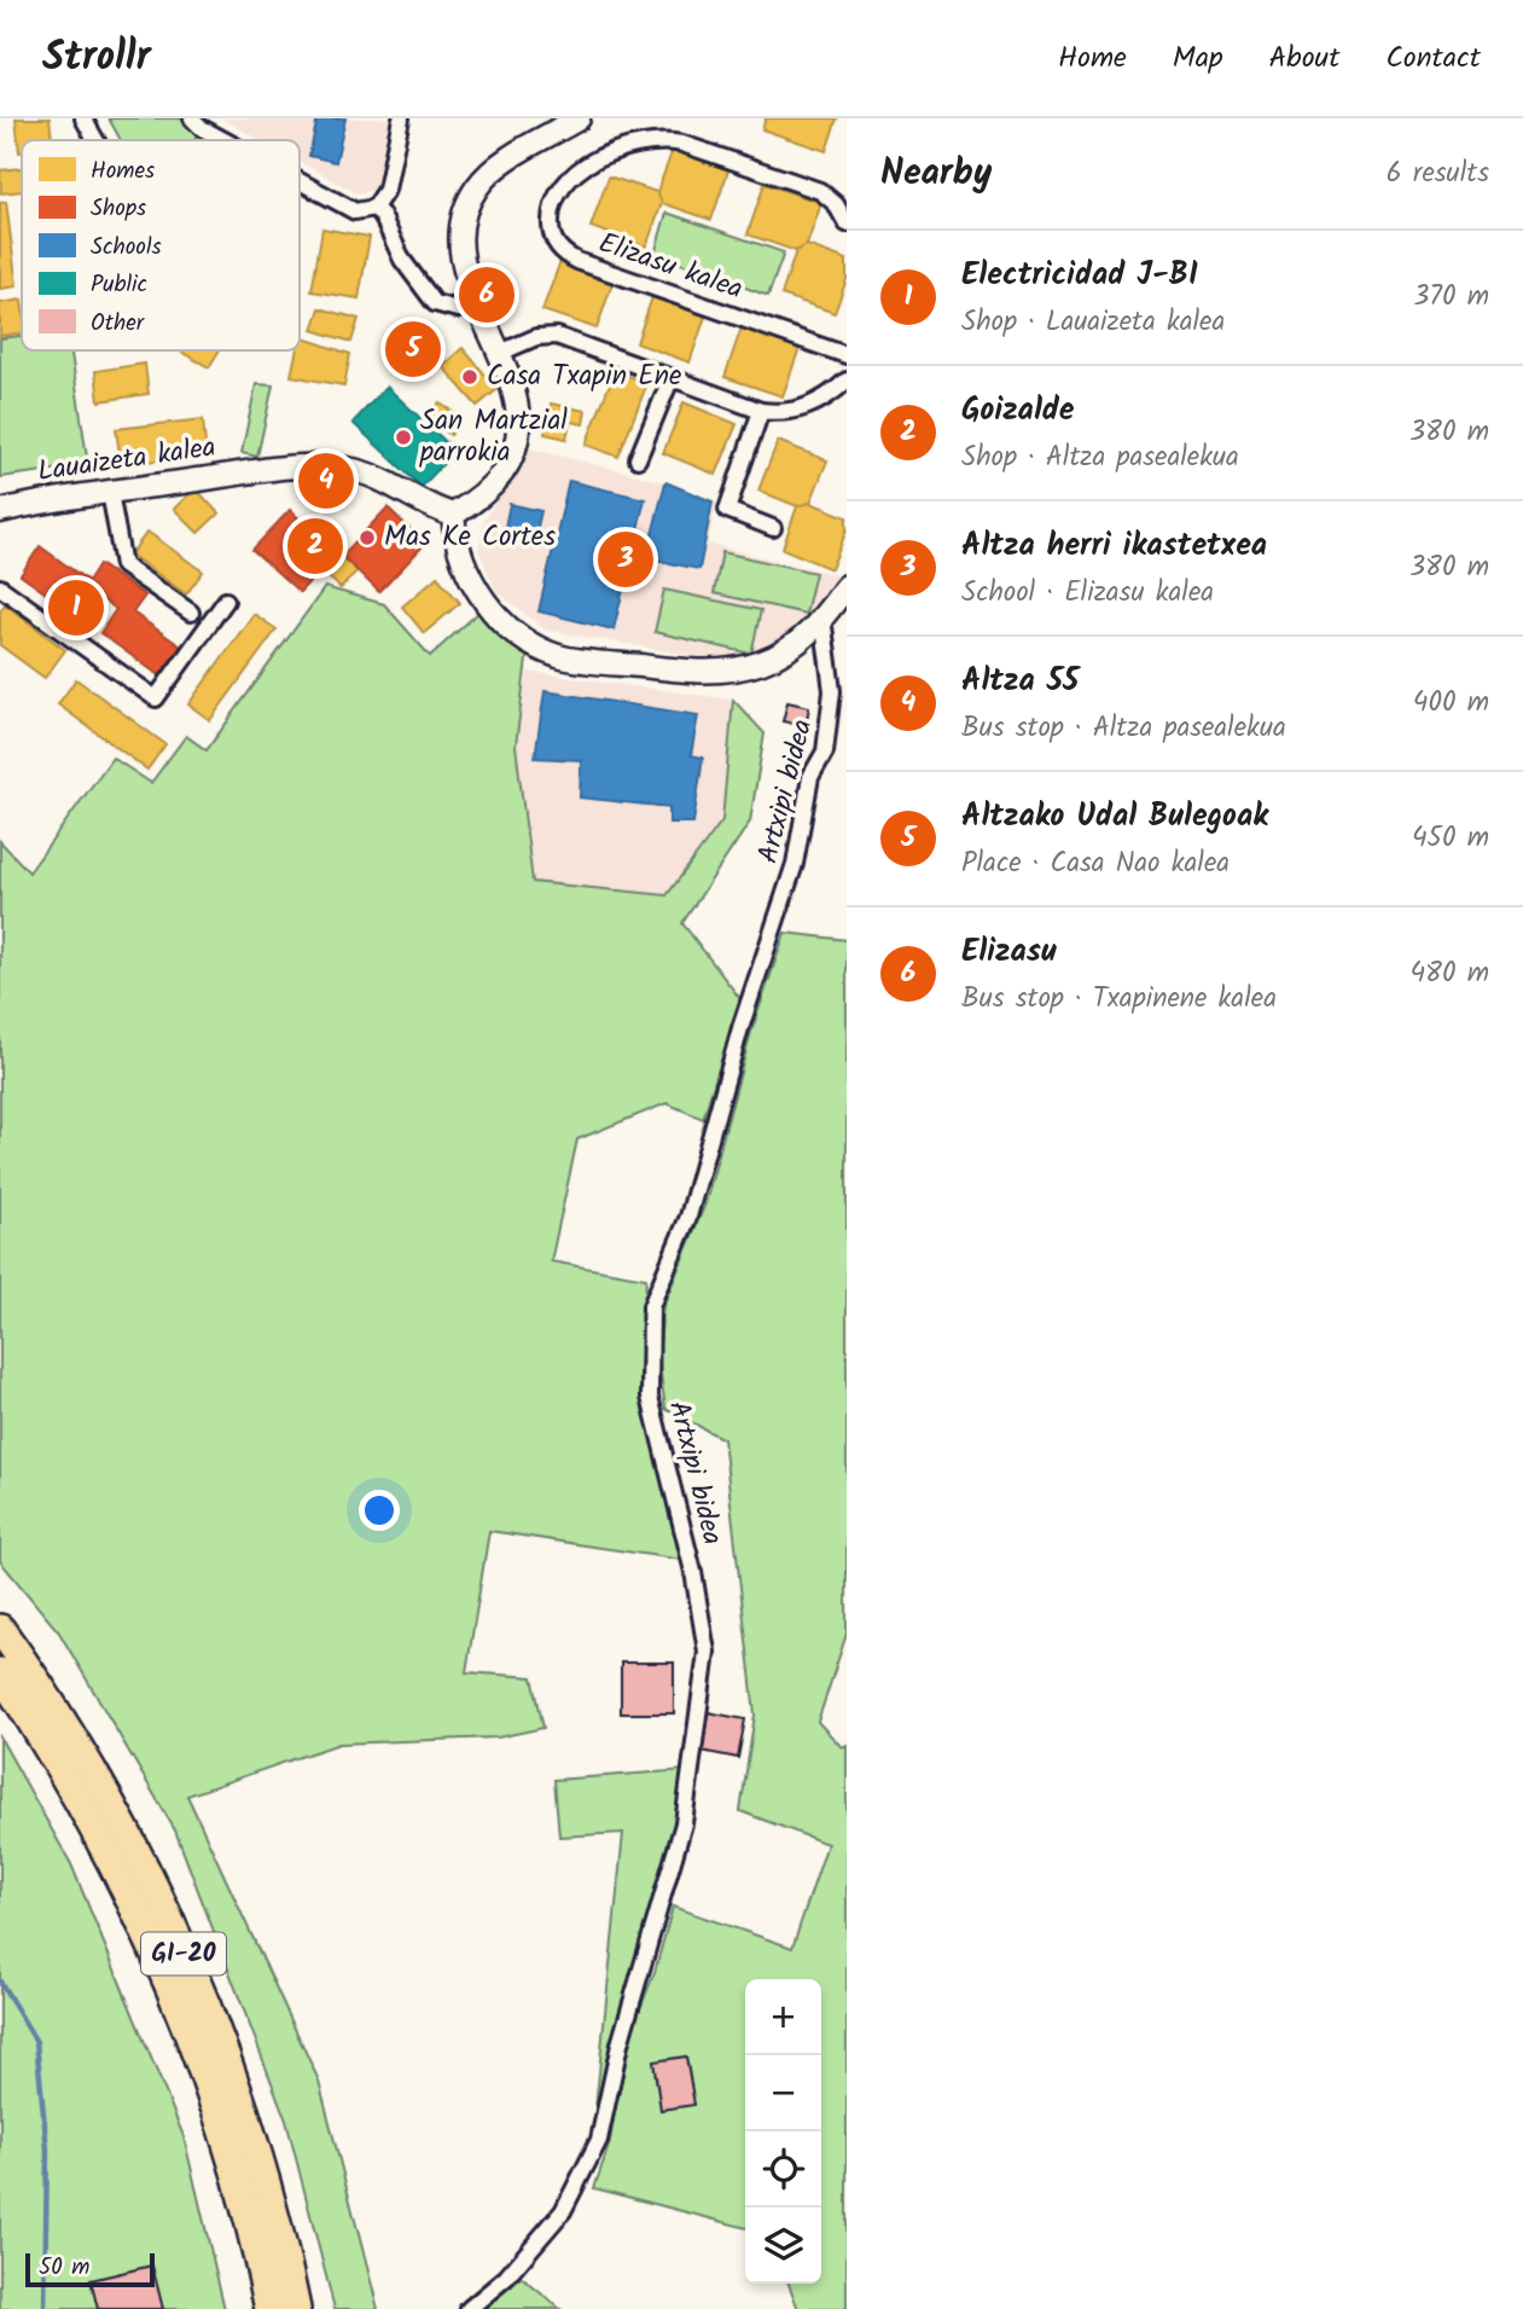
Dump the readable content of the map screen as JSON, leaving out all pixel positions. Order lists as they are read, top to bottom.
{
  "streets": {
    "highway": ["GI-20"],
    "street": ["Elizasu kalea", "Lauaizeta kalea", "Artxipi bidea"]
  },
  "places": ["Casa Txapin Ene", "San Martzial parrokia", "Mas Ke Cortes"],
  "legend": [
    "Homes",
    "Shops",
    "Schools",
    "Public",
    "Other"
  ],
  "scale_bar": "50 m",
  "page": {
    "header": "Strollr",
    "nav": [
      "Home",
      "Map",
      "About",
      "Contact"
    ],
    "heading": ["Nearby", "6 results"],
    "list": [
      {
        "mark": "1",
        "name": "Electricidad J-BI",
        "note": "Shop · Lauaizeta kalea",
        "value": "370 m"
      },
      {
        "mark": "2",
        "name": "Goizalde",
        "note": "Shop · Altza pasealekua",
        "value": "380 m"
      },
      {
        "mark": "3",
        "name": "Altza herri ikastetxea",
        "note": "School · Elizasu kalea",
        "value": "380 m"
      },
      {
        "mark": "4",
        "name": "Altza 55",
        "note": "Bus stop · Altza pasealekua",
        "value": "400 m"
      },
      {
        "mark": "5",
        "name": "Altzako Udal Bulegoak",
        "note": "Place · Casa Nao kalea",
        "value": "450 m"
      },
      {
        "mark": "6",
        "name": "Elizasu",
        "note": "Bus stop · Txapinene kalea",
        "value": "480 m"
      }
    ],
    "pins": [
      "6",
      "5",
      "4",
      "2",
      "3",
      "1"
    ],
    "map_buttons": ["+", "−"],
    "scale": "50 m"
  }
}
